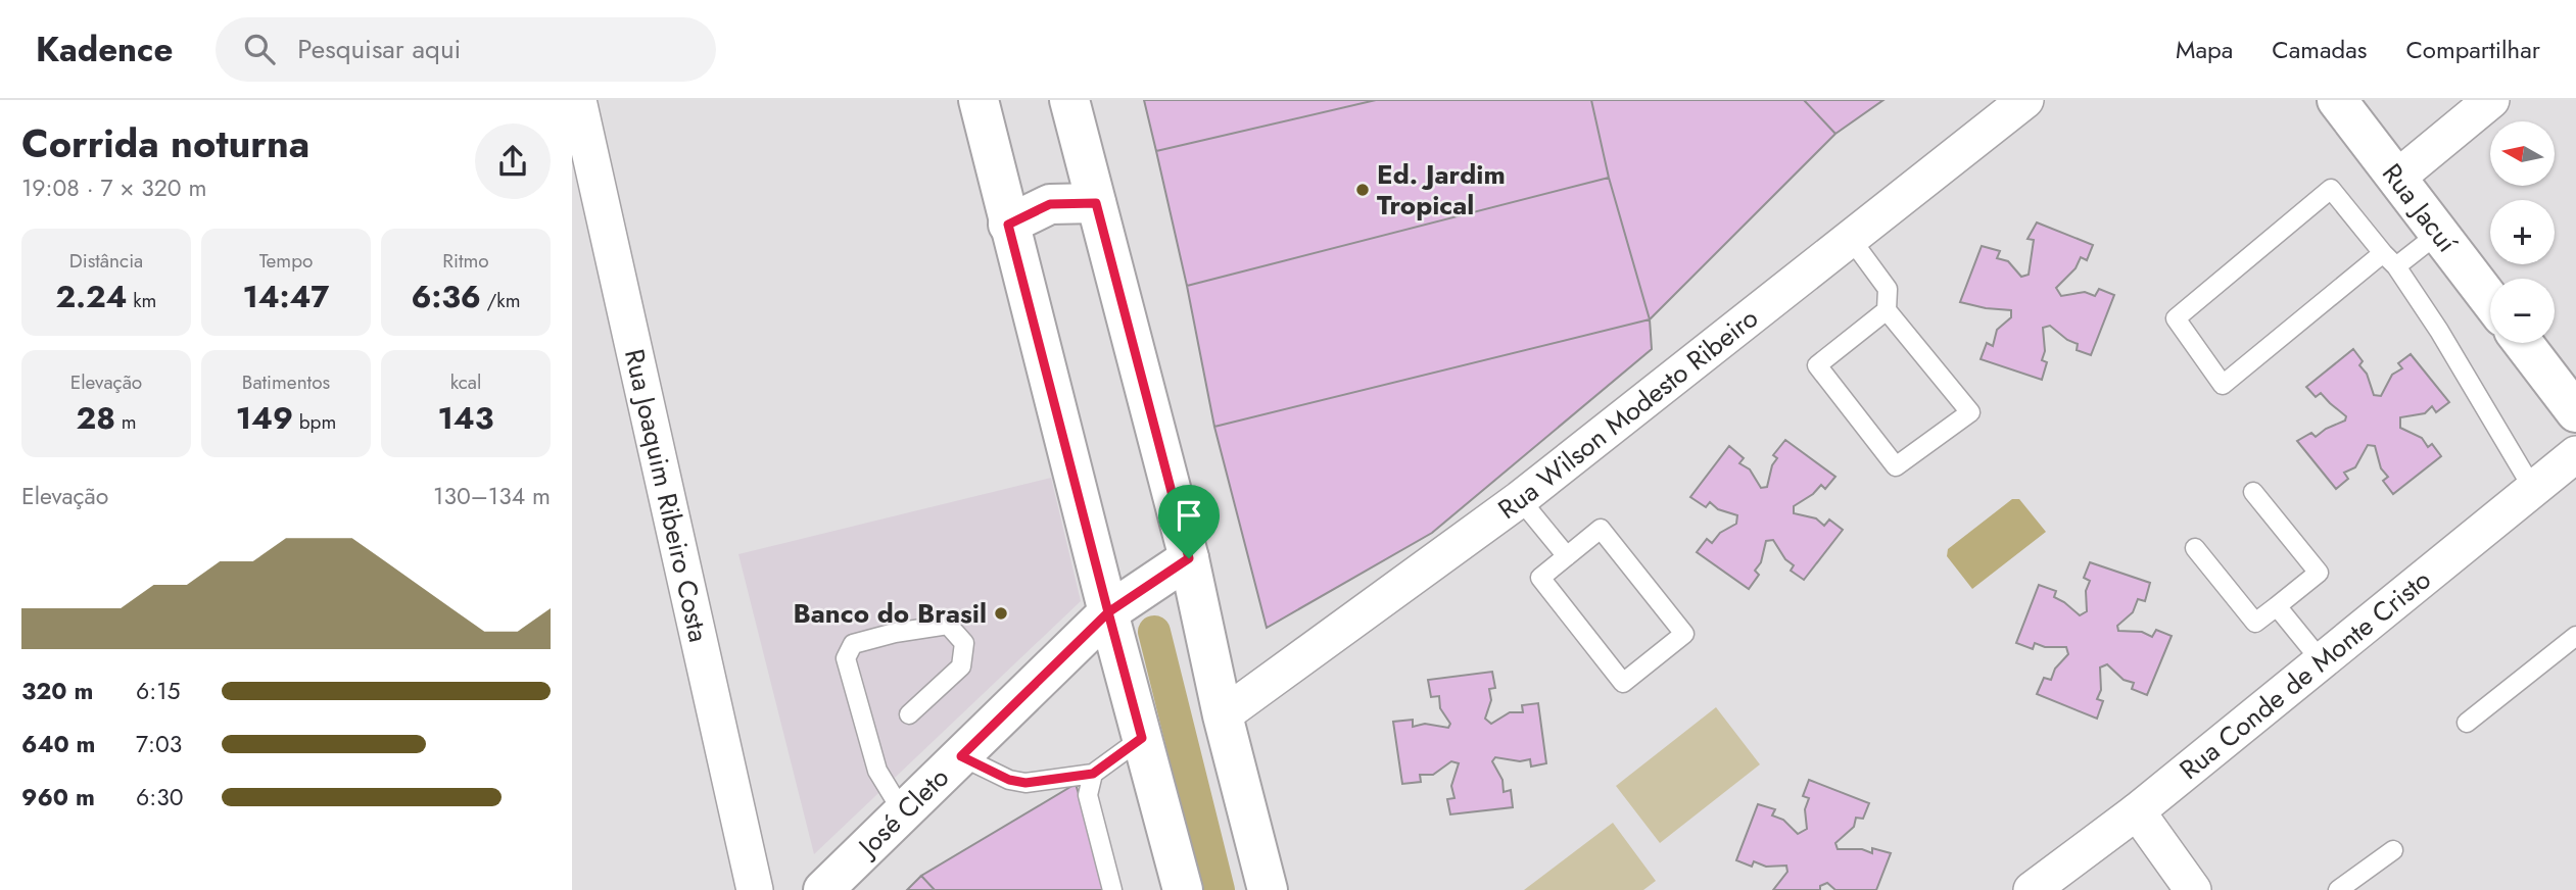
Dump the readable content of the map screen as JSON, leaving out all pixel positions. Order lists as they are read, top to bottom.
{
  "streets": {
    "main road": ["Rua Jacuí", "José Cleto"],
    "street": ["Rua Wilson Modesto Ribeiro", "Rua Joaquim Ribeiro Costa", "Rua Conde de Monte Cristo"]
  },
  "places": ["Ed. Jardim Tropical", "Banco do Brasil"],
  "north": "left",
  "page": {
    "header": "Kadence",
    "search": "Pesquisar aqui",
    "nav": ["Mapa", "Camadas", "Compartilhar"],
    "heading": ["Corrida noturna", "19:08 · 7 × 320 m"],
    "map_buttons": ["+", "−"],
    "stats": [
      ["Distância", "2.24 km"],
      ["Tempo", "14:47"],
      ["Ritmo", "6:36 /km"],
      ["Elevação", "28 m"],
      ["Batimentos", "149 bpm"],
      ["kcal", "143"]
    ],
    "chart": ["Elevação", "130–134 m"],
    "list": [
      {
        "name": "320 m",
        "note": "6:15"
      },
      {
        "name": "640 m",
        "note": "7:03"
      },
      {
        "name": "960 m",
        "note": "6:30"
      }
    ]
  }
}
